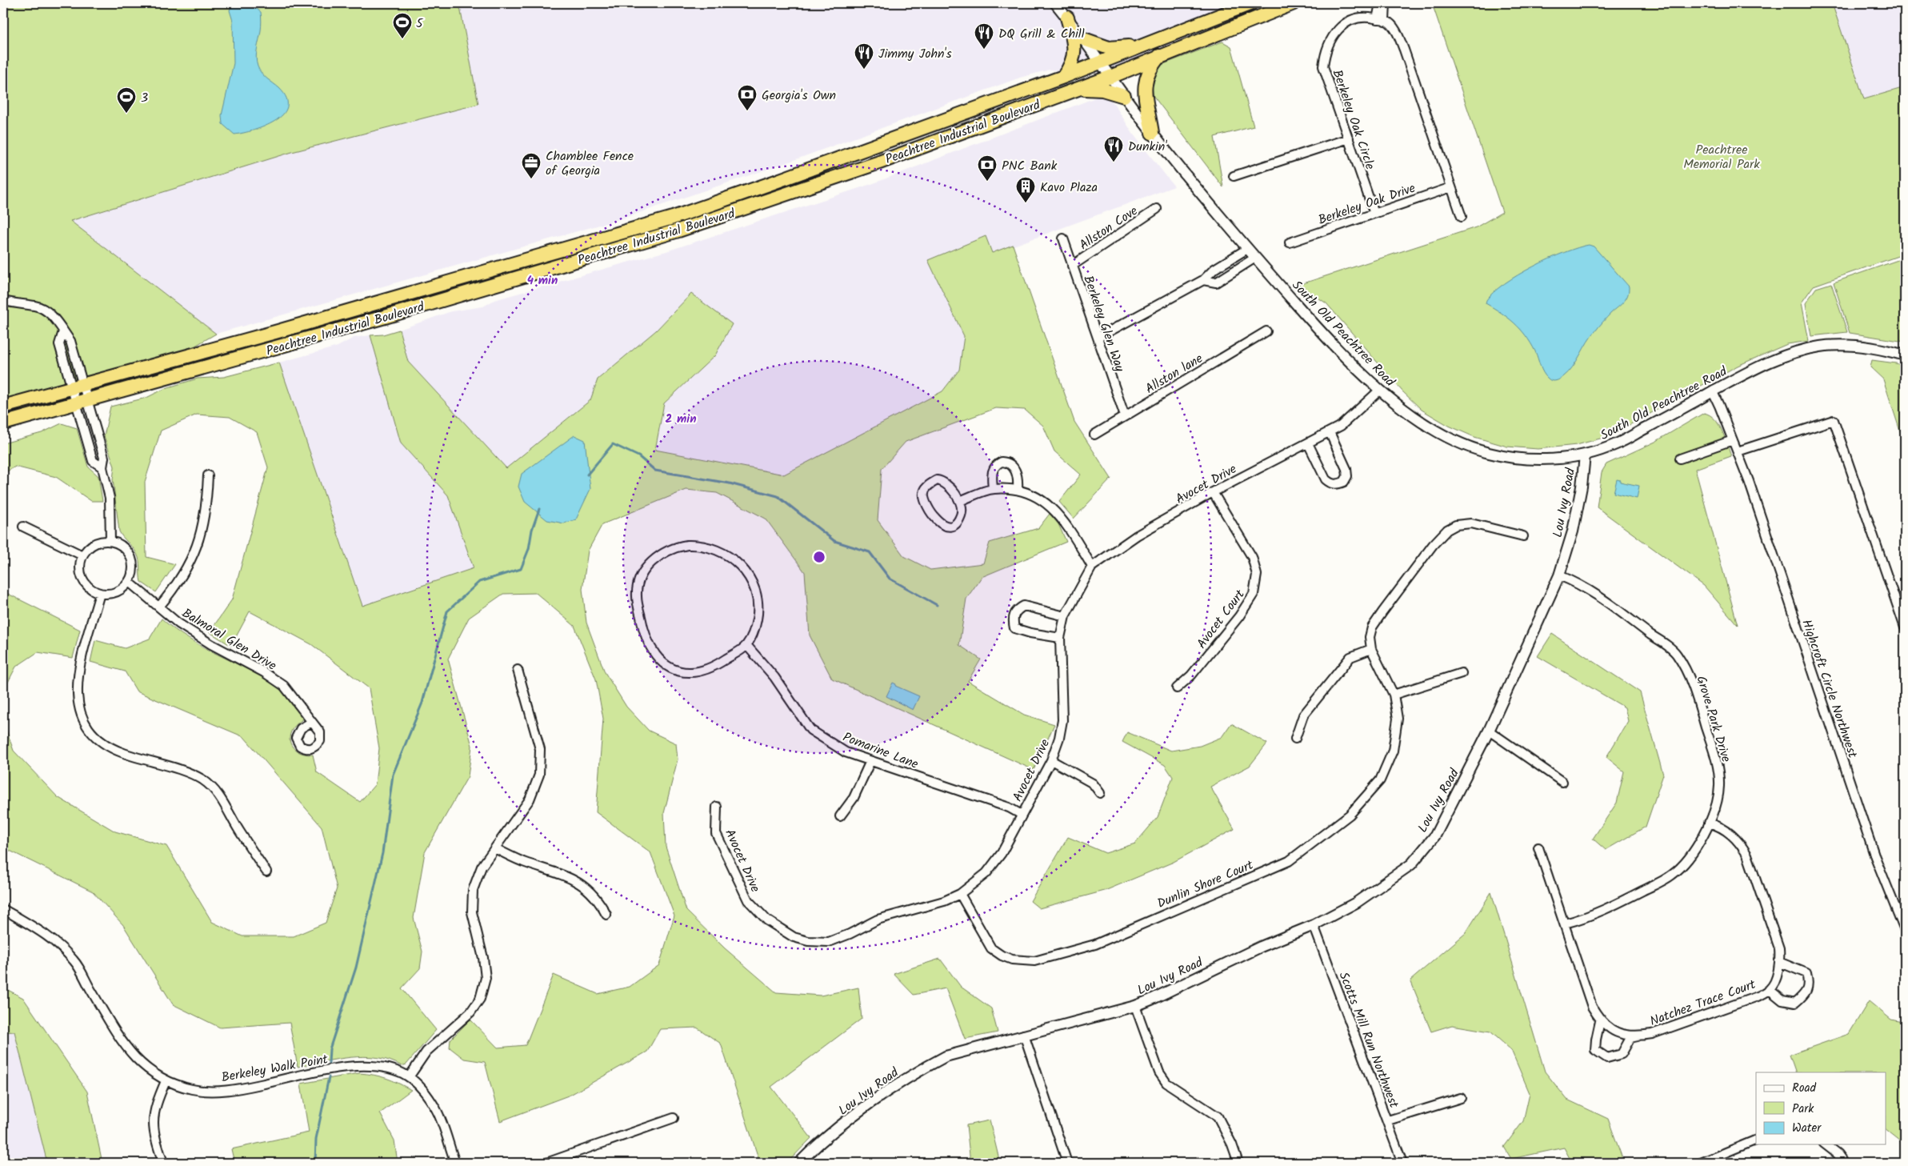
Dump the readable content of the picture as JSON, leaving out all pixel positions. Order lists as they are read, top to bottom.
{
  "streets": {
    "highway": ["Peachtree Industrial Boulevard"],
    "street": [
      "Berkeley Oak Circle",
      "Berkeley Oak Drive",
      "Allston Cove",
      "Berkeley Glen Way",
      "South Old Peachtree Road",
      "Allston lane",
      "Avocet Drive",
      "Lou Ivy Road",
      "Avocet Court",
      "Balmoral Glen Drive",
      "Highcroft Circle Northwest",
      "Grove Park Drive",
      "Pomarine Lane",
      "Dunlin Shore Court",
      "Natchez Trace Court",
      "Scotts Mill Run Northwest",
      "Berkeley Walk Point"
    ]
  },
  "crossings": [
    ["Berkeley Oak Circle", "Berkeley Oak Drive"],
    ["Peachtree Industrial Boulevard", "South Old Peachtree Road"],
    ["Allston Cove", "Berkeley Glen Way"],
    ["Berkeley Glen Way", "Allston lane"],
    ["South Old Peachtree Road", "Avocet Drive"],
    ["South Old Peachtree Road", "Lou Ivy Road"],
    ["South Old Peachtree Road", "Highcroft Circle Northwest"],
    ["Avocet Drive", "Avocet Court"],
    ["Avocet Drive", "Pomarine Lane"],
    ["Avocet Drive", "Dunlin Shore Court"],
    ["Lou Ivy Road", "Grove Park Drive"],
    ["Lou Ivy Road", "Scotts Mill Run Northwest"]
  ],
  "parks": ["Peachtree Memorial Park"],
  "places": {
    "sports": ["5", "3"],
    "restaurant": ["DQ Grill & Chill", "Jimmy John's", "Dunkin'"],
    "bank": ["Georgia's Own", "PNC Bank"],
    "office": ["Chamblee Fence of Georgia"],
    "building": ["Kavo Plaza"]
  },
  "legend": ["Road", "Park", "Water"],
  "rings": ["4 min", "2 min"]
}
